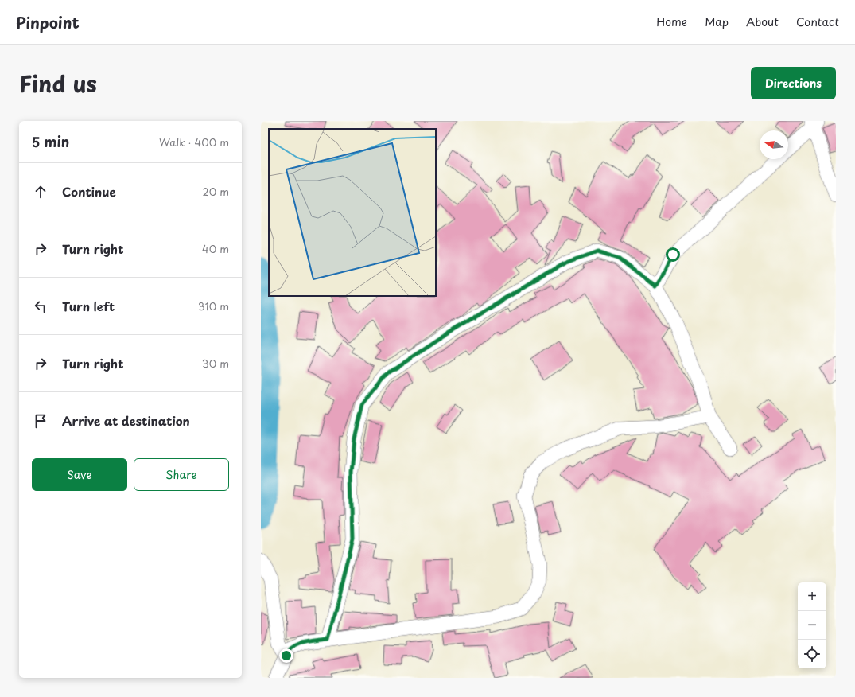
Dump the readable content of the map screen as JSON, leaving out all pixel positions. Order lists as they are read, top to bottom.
{
  "north": "left",
  "page": {
    "header": "Pinpoint",
    "nav": [
      "Home",
      "Map",
      "About",
      "Contact"
    ],
    "title": "Find us",
    "buttons": [
      "Directions",
      ["Save", "Share"]
    ],
    "heading": ["5 min", "Walk · 400 m"],
    "list": [
      ["Continue", "20 m"],
      ["Turn right", "40 m"],
      ["Turn left", "310 m"],
      ["Turn right", "30 m"],
      "Arrive at destination"
    ],
    "map_buttons": ["+", "−"]
  }
}
